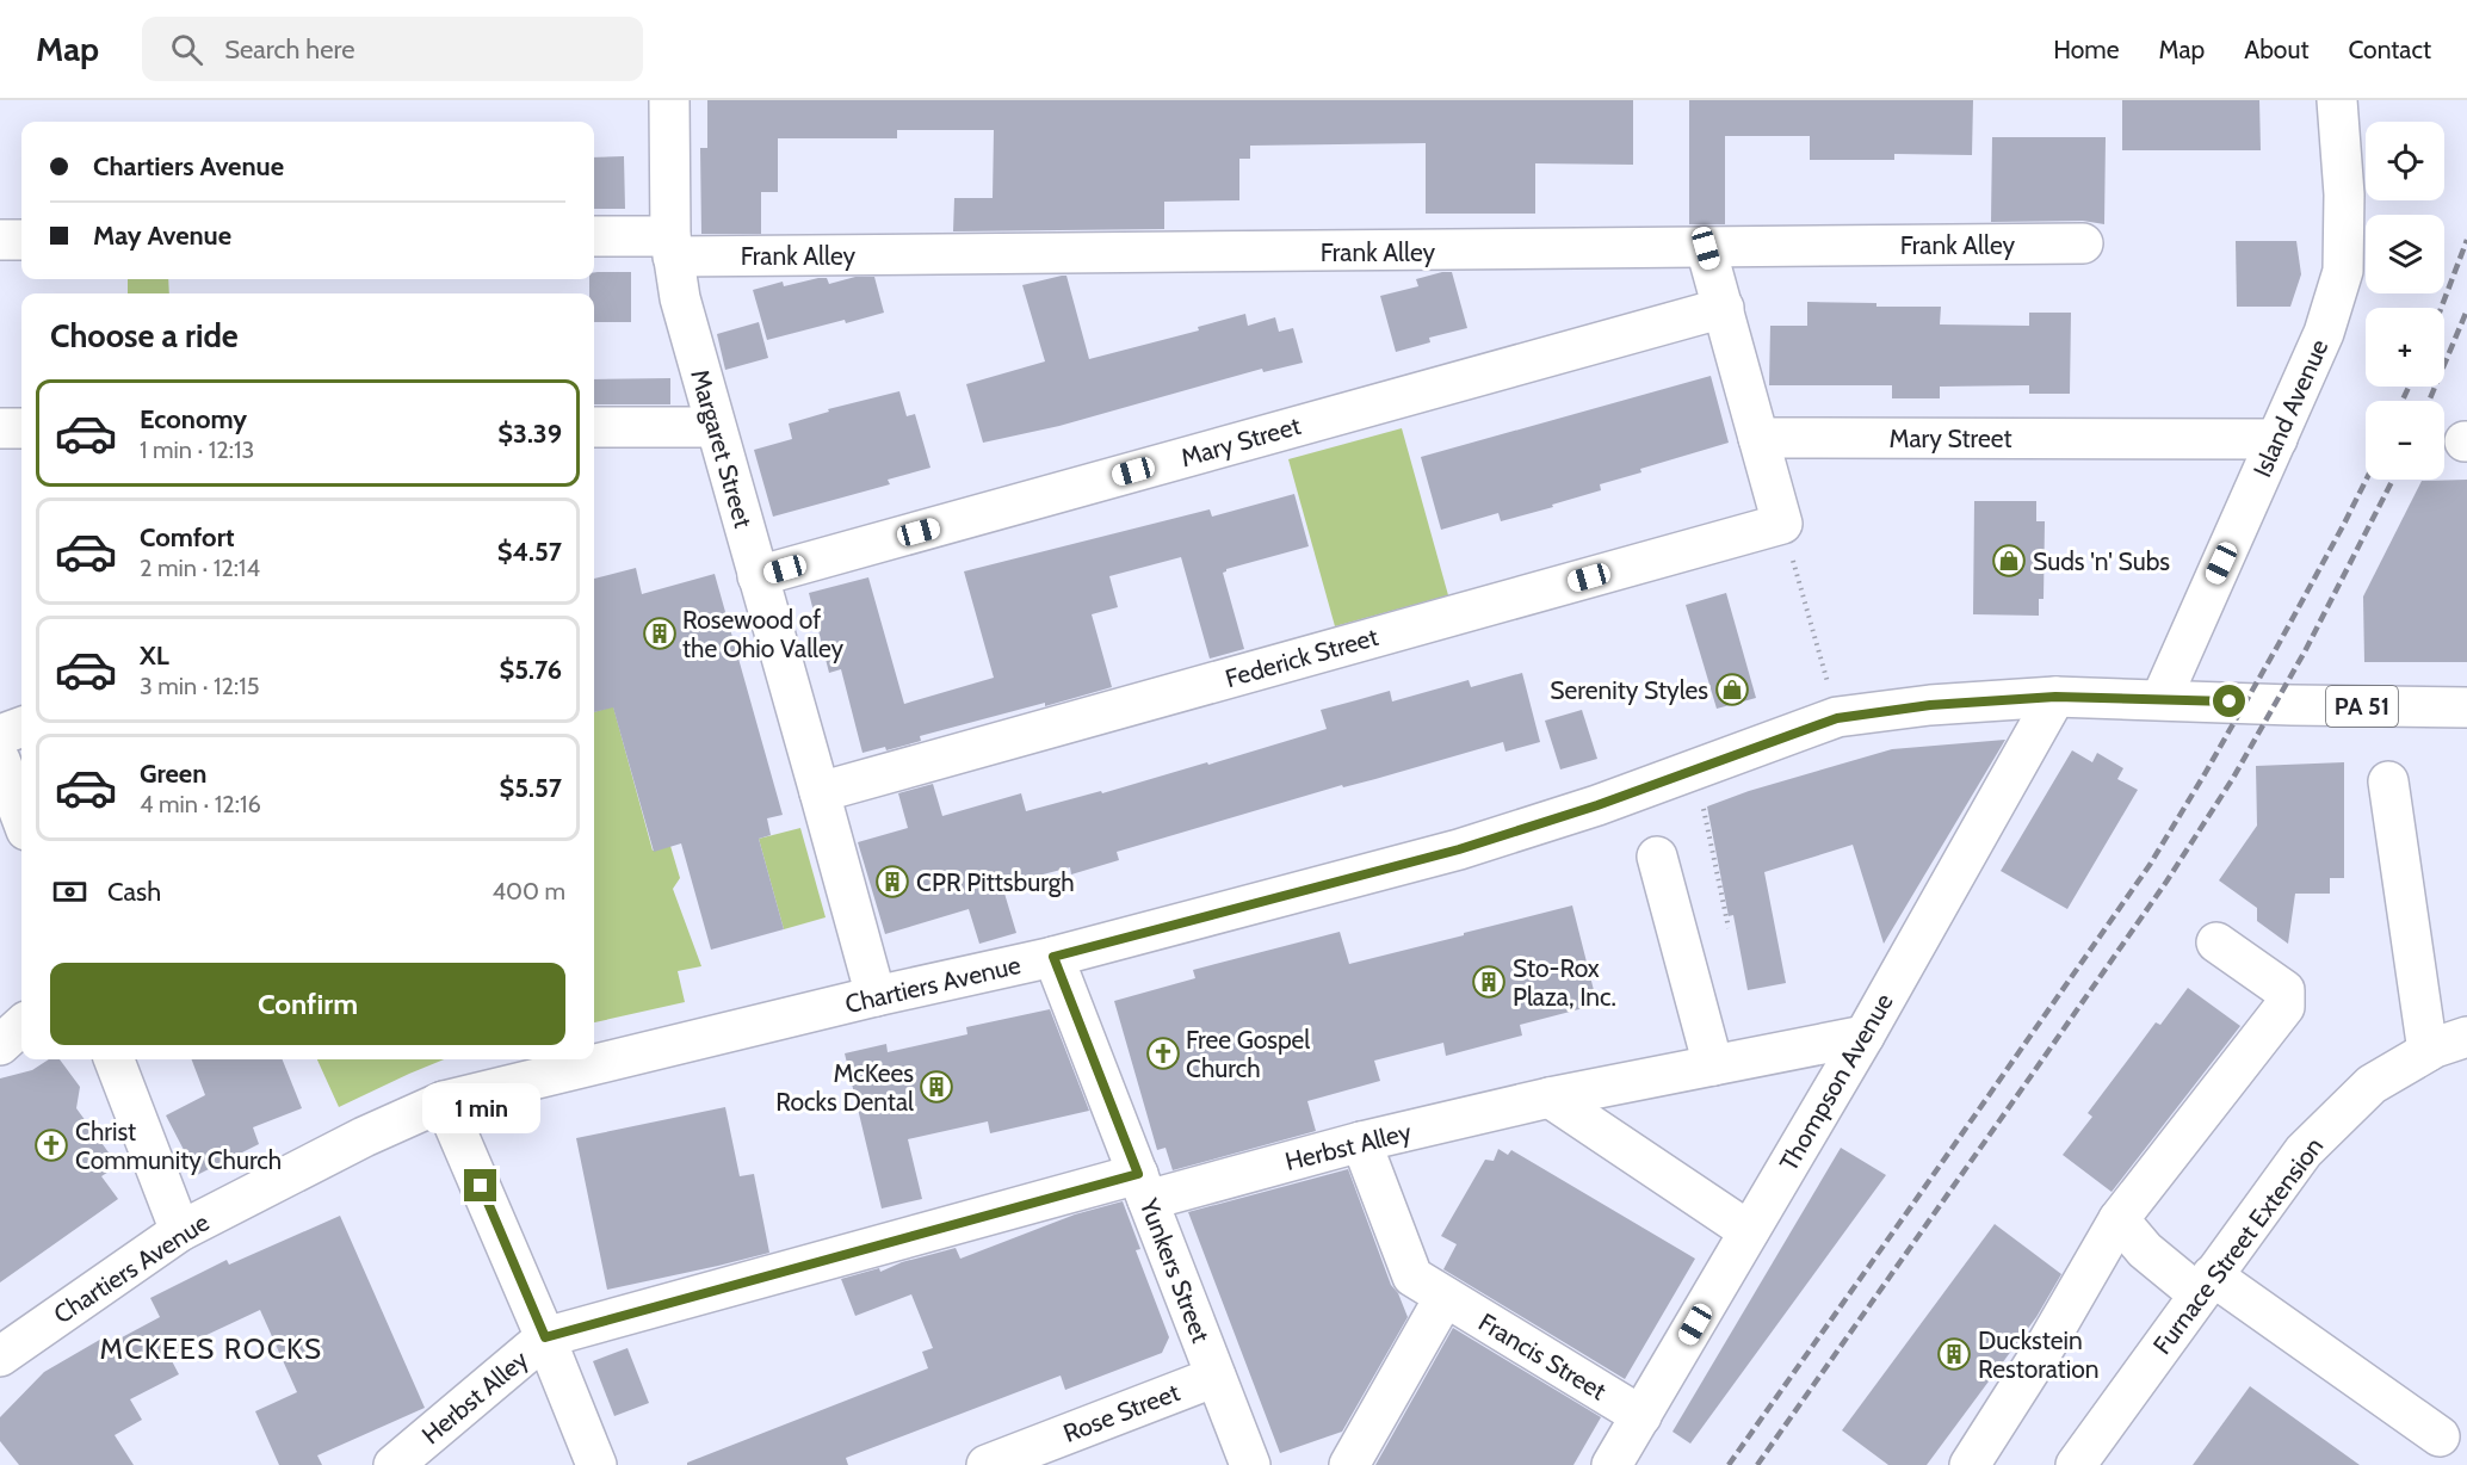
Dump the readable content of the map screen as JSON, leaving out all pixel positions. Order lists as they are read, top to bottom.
{
  "streets": {
    "street": [
      "Frank Alley",
      "Island Avenue",
      "Mary Street",
      "Margaret Street",
      "Federick Street",
      "PA 51",
      "Chartiers Avenue",
      "Thompson Avenue",
      "Herbst Alley",
      "Furnace Street Extension",
      "Yunkers Street",
      "Francis Street",
      "Rose Street"
    ]
  },
  "crossings": [
    ["Frank Alley", "Margaret Street"],
    ["Island Avenue", "Mary Street"],
    ["Island Avenue", "Chartiers Avenue"],
    ["Mary Street", "Margaret Street"],
    ["Margaret Street", "Federick Street"],
    ["Margaret Street", "Chartiers Avenue"],
    ["Chartiers Avenue", "Thompson Avenue"],
    ["Chartiers Avenue", "Yunkers Street"],
    ["Thompson Avenue", "Herbst Alley"],
    ["Thompson Avenue", "Francis Street"],
    ["Herbst Alley", "Yunkers Street"],
    ["Herbst Alley", "Francis Street"],
    ["Yunkers Street", "Rose Street"]
  ],
  "districts": ["MCKEES ROCKS"],
  "places": {
    "shop": ["Suds 'n' Subs", "Serenity Styles"],
    "building": [
      "Rosewood of the Ohio Valley",
      "CPR Pittsburgh",
      "Sto-Rox Plaza, Inc.",
      "McKees Rocks Dental",
      "Duckstein Restoration"
    ],
    "church": ["Free Gospel Church", "Christ Community Church"]
  },
  "page": {
    "header": "Map",
    "search": "Search here",
    "nav": [
      "Home",
      "Map",
      "About",
      "Contact"
    ],
    "map_buttons": ["+", "−"],
    "banner": ["Chartiers Avenue", "May Avenue"],
    "heading": "Choose a ride",
    "list": [
      {
        "name": "Economy",
        "note": "1 min · 12:13",
        "value": "$3.39"
      },
      {
        "name": "Comfort",
        "note": "2 min · 12:14",
        "value": "$4.57"
      },
      {
        "name": "XL",
        "note": "3 min · 12:15",
        "value": "$5.76"
      },
      {
        "name": "Green",
        "note": "4 min · 12:16",
        "value": "$5.57"
      }
    ],
    "pay": ["Cash", "400 m"],
    "buttons": "Confirm",
    "bubble": "1 min"
  }
}
